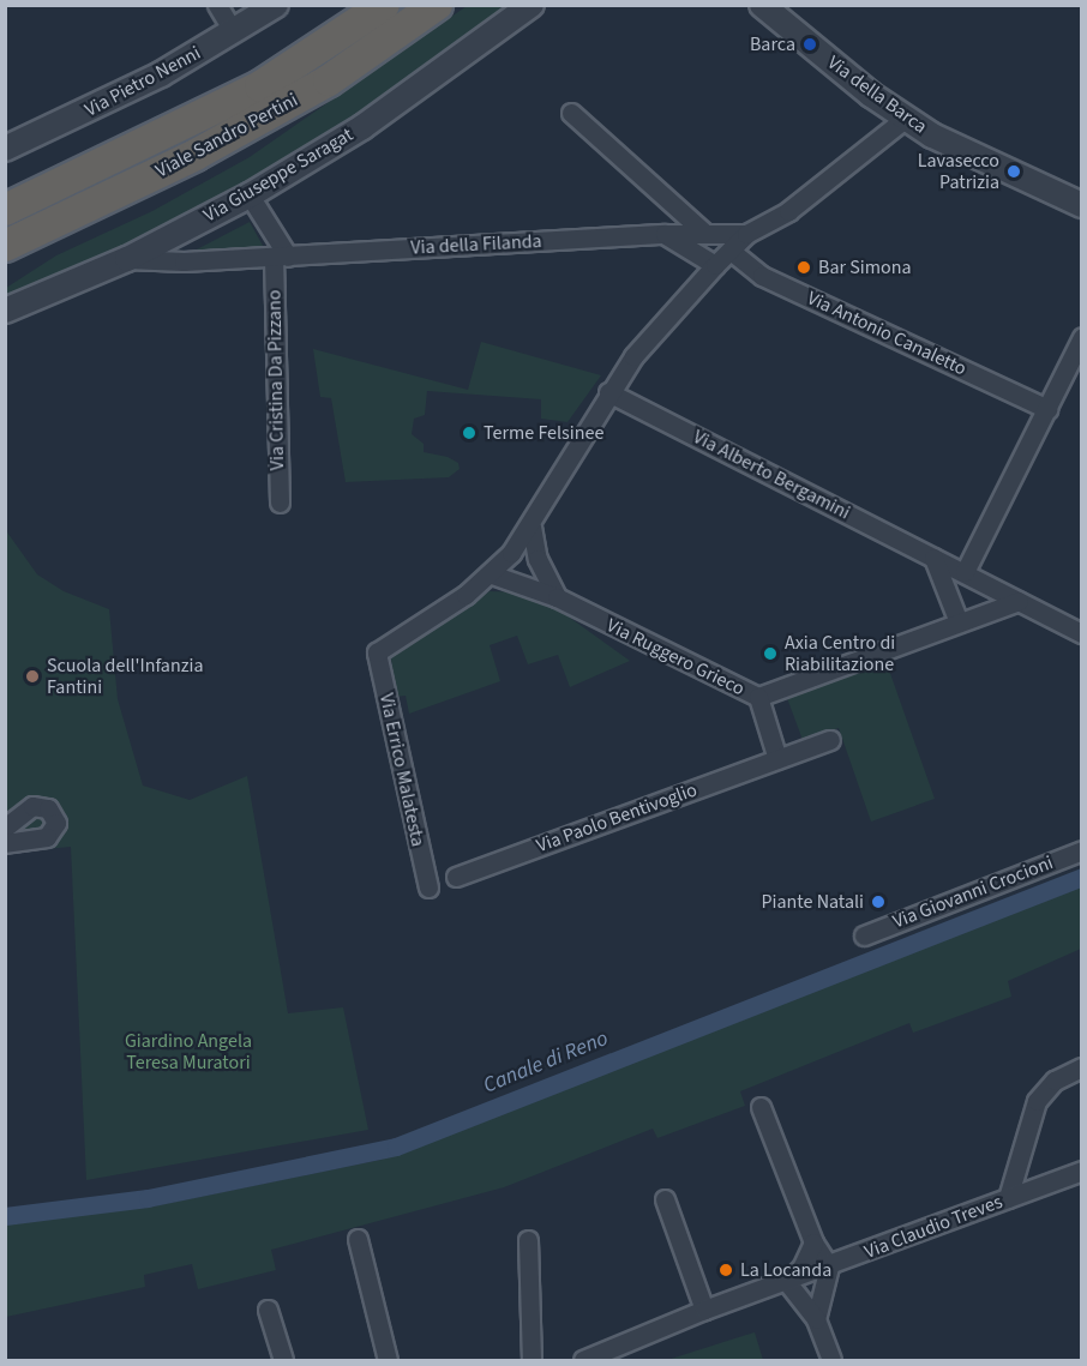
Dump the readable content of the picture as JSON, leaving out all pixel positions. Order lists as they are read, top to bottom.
{
  "streets": {
    "highway": ["Viale Sandro Pertini"],
    "street": [
      "Via Pietro Nenni",
      "Via della Barca",
      "Via Giuseppe Saragat",
      "Via della Filanda",
      "Via Antonio Canaletto",
      "Via Cristina Da Pizzano",
      "Via Alberto Bergamini",
      "Via Ruggero Grieco",
      "Via Errico Malatesta",
      "Via Paolo Bentivoglio",
      "Via Giovanni Crocioni",
      "Via Claudio Treves"
    ]
  },
  "crossings": [
    ["Via della Barca", "Via della Filanda"],
    ["Via Giuseppe Saragat", "Via della Filanda"],
    ["Via della Filanda", "Via Antonio Canaletto"],
    ["Via della Filanda", "Via Cristina Da Pizzano"],
    ["Via della Filanda", "Via Alberto Bergamini"],
    ["Via della Filanda", "Via Ruggero Grieco"],
    ["Via della Filanda", "Via Errico Malatesta"],
    ["Via Alberto Bergamini", "Via Ruggero Grieco"]
  ],
  "water": ["Canale di Reno"],
  "parks": ["Giardino Angela Teresa Muratori"],
  "places": [
    "Barca",
    "Lavasecco Patrizia",
    "Bar Simona",
    "Terme Felsinee",
    "Axia Centro di Riabilitazione",
    "Scuola dell'Infanzia Fantini",
    "Piante Natali",
    "La Locanda"
  ]
}
